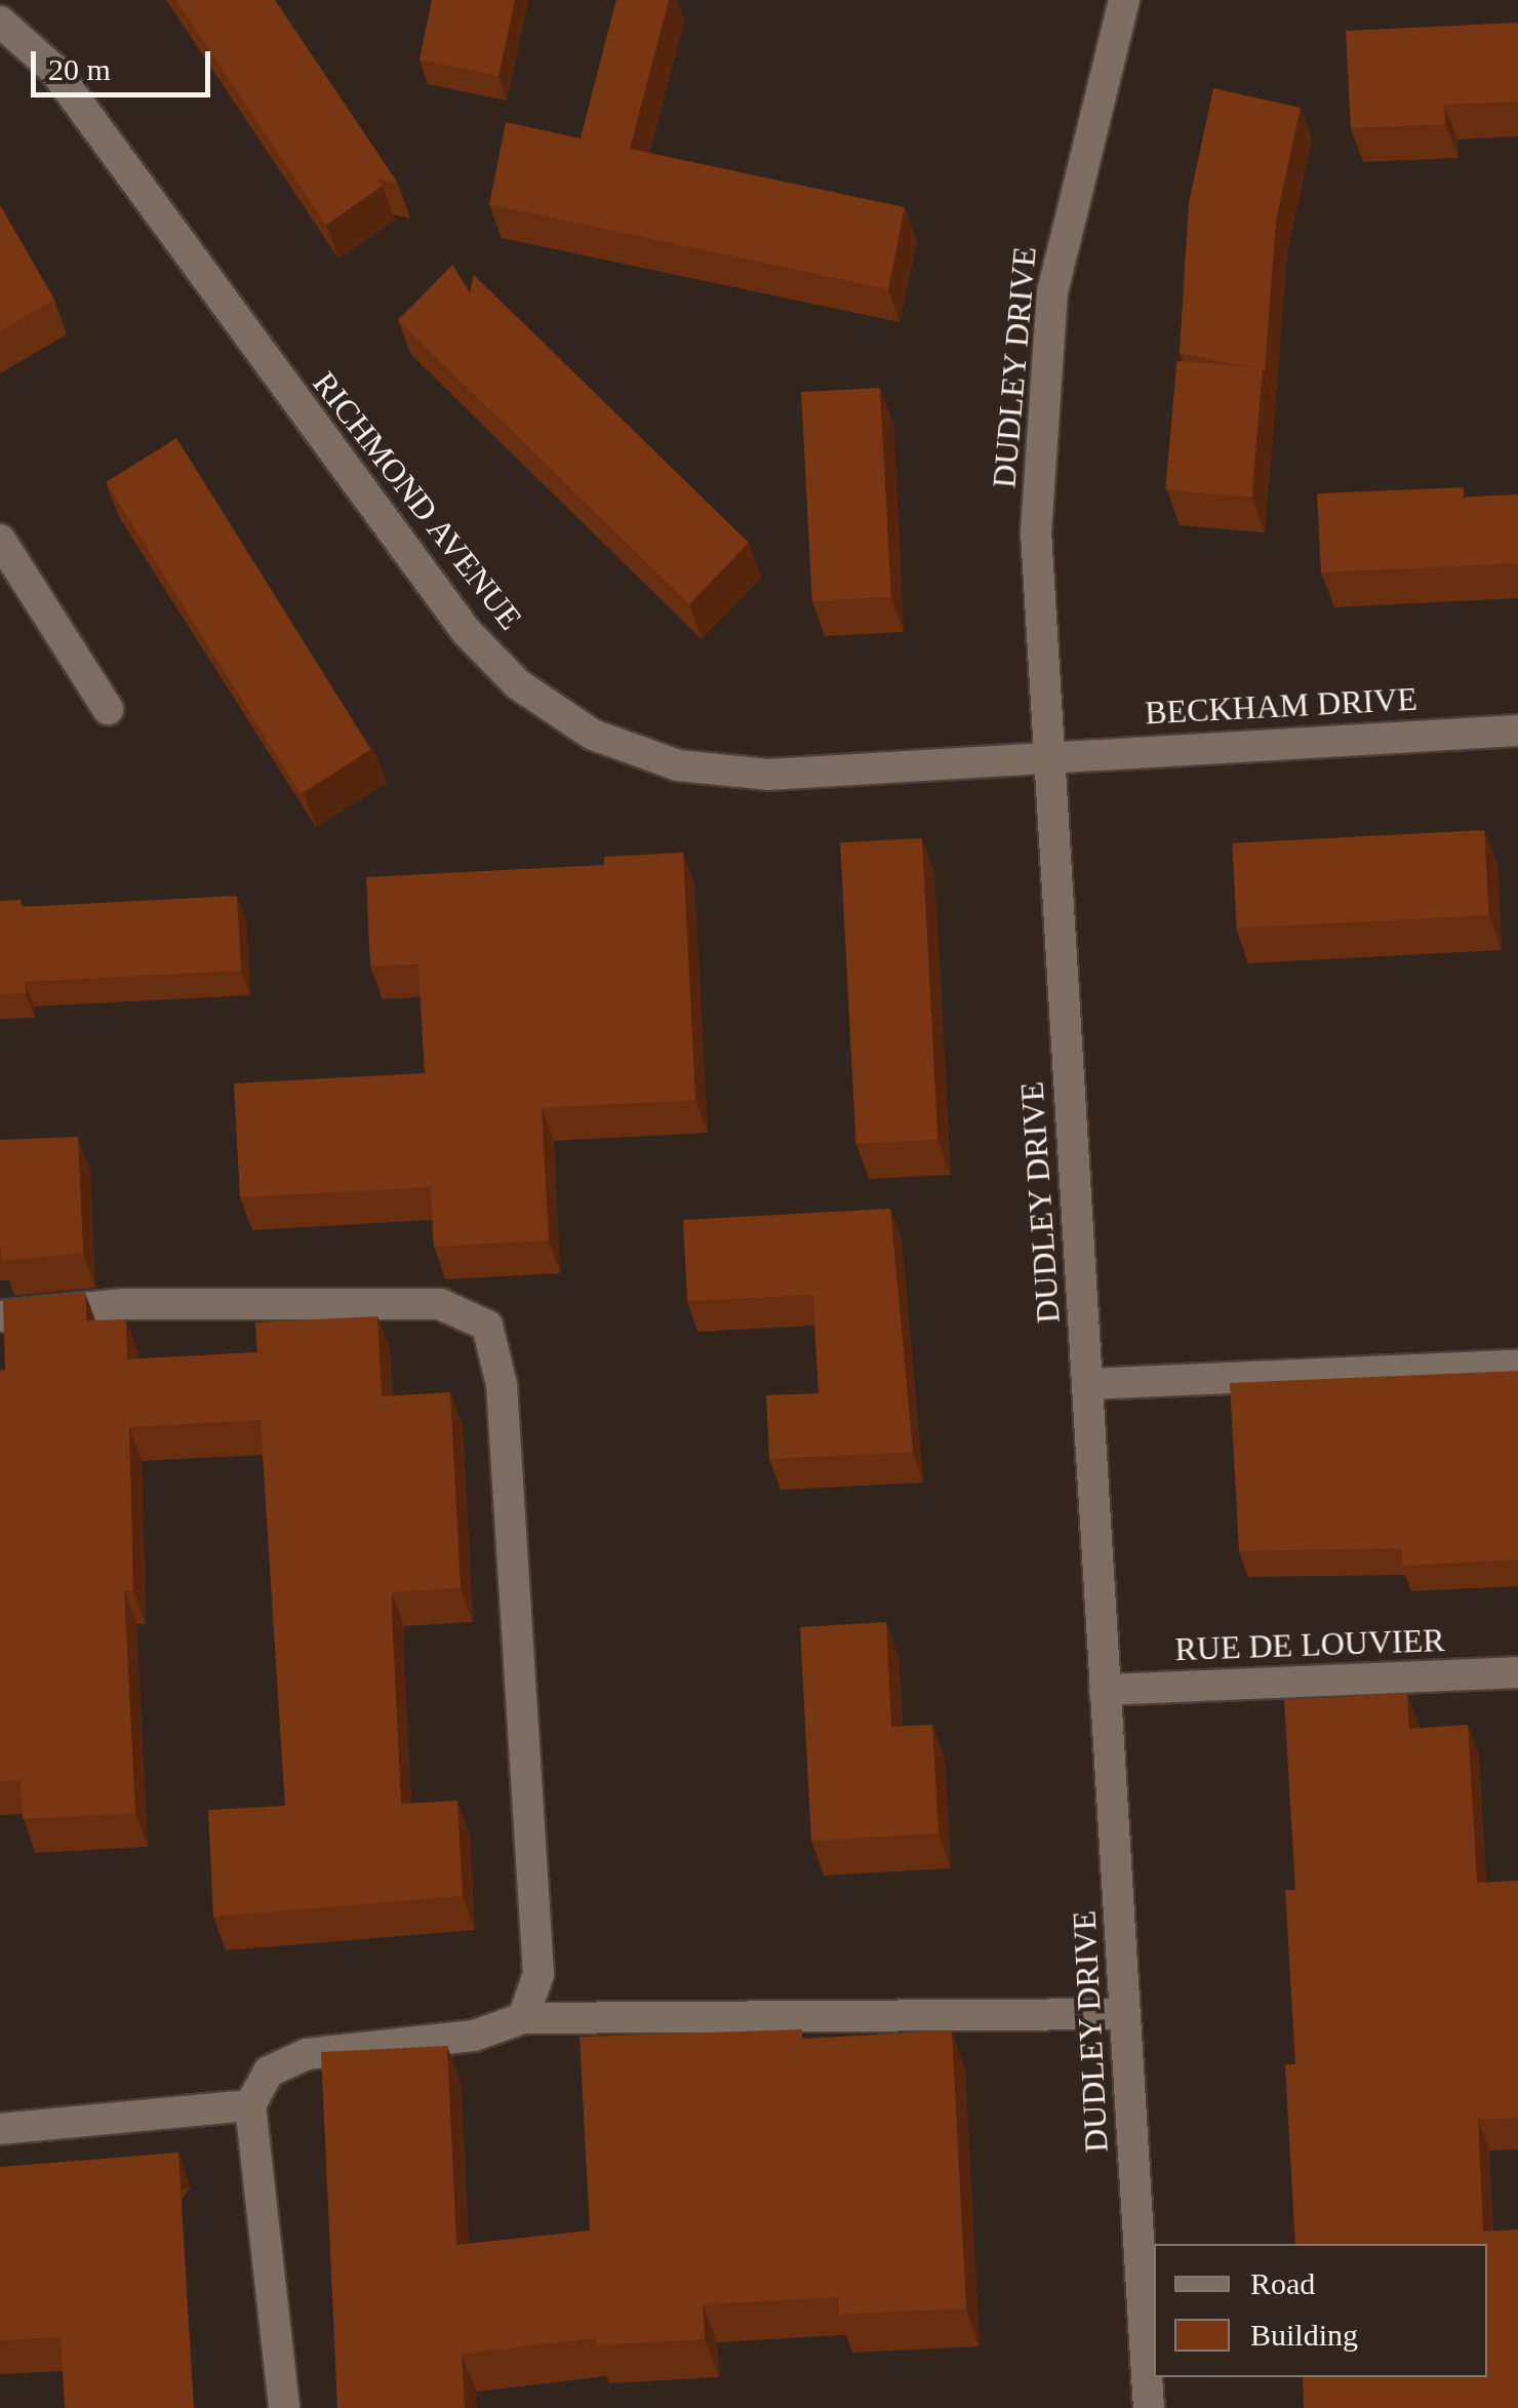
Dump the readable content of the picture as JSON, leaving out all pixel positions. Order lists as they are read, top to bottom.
{
  "streets": {
    "street": [
      "DUDLEY DRIVE",
      "RICHMOND AVENUE",
      "BECKHAM DRIVE",
      "RUE DE LOUVIER"
    ]
  },
  "crossings": [
    ["DUDLEY DRIVE", "RICHMOND AVENUE"],
    ["DUDLEY DRIVE", "BECKHAM DRIVE"],
    ["DUDLEY DRIVE", "RUE DE LOUVIER"],
    ["RICHMOND AVENUE", "BECKHAM DRIVE"]
  ],
  "legend": ["Road", "Building"],
  "scale_bar": "20 m"
}
